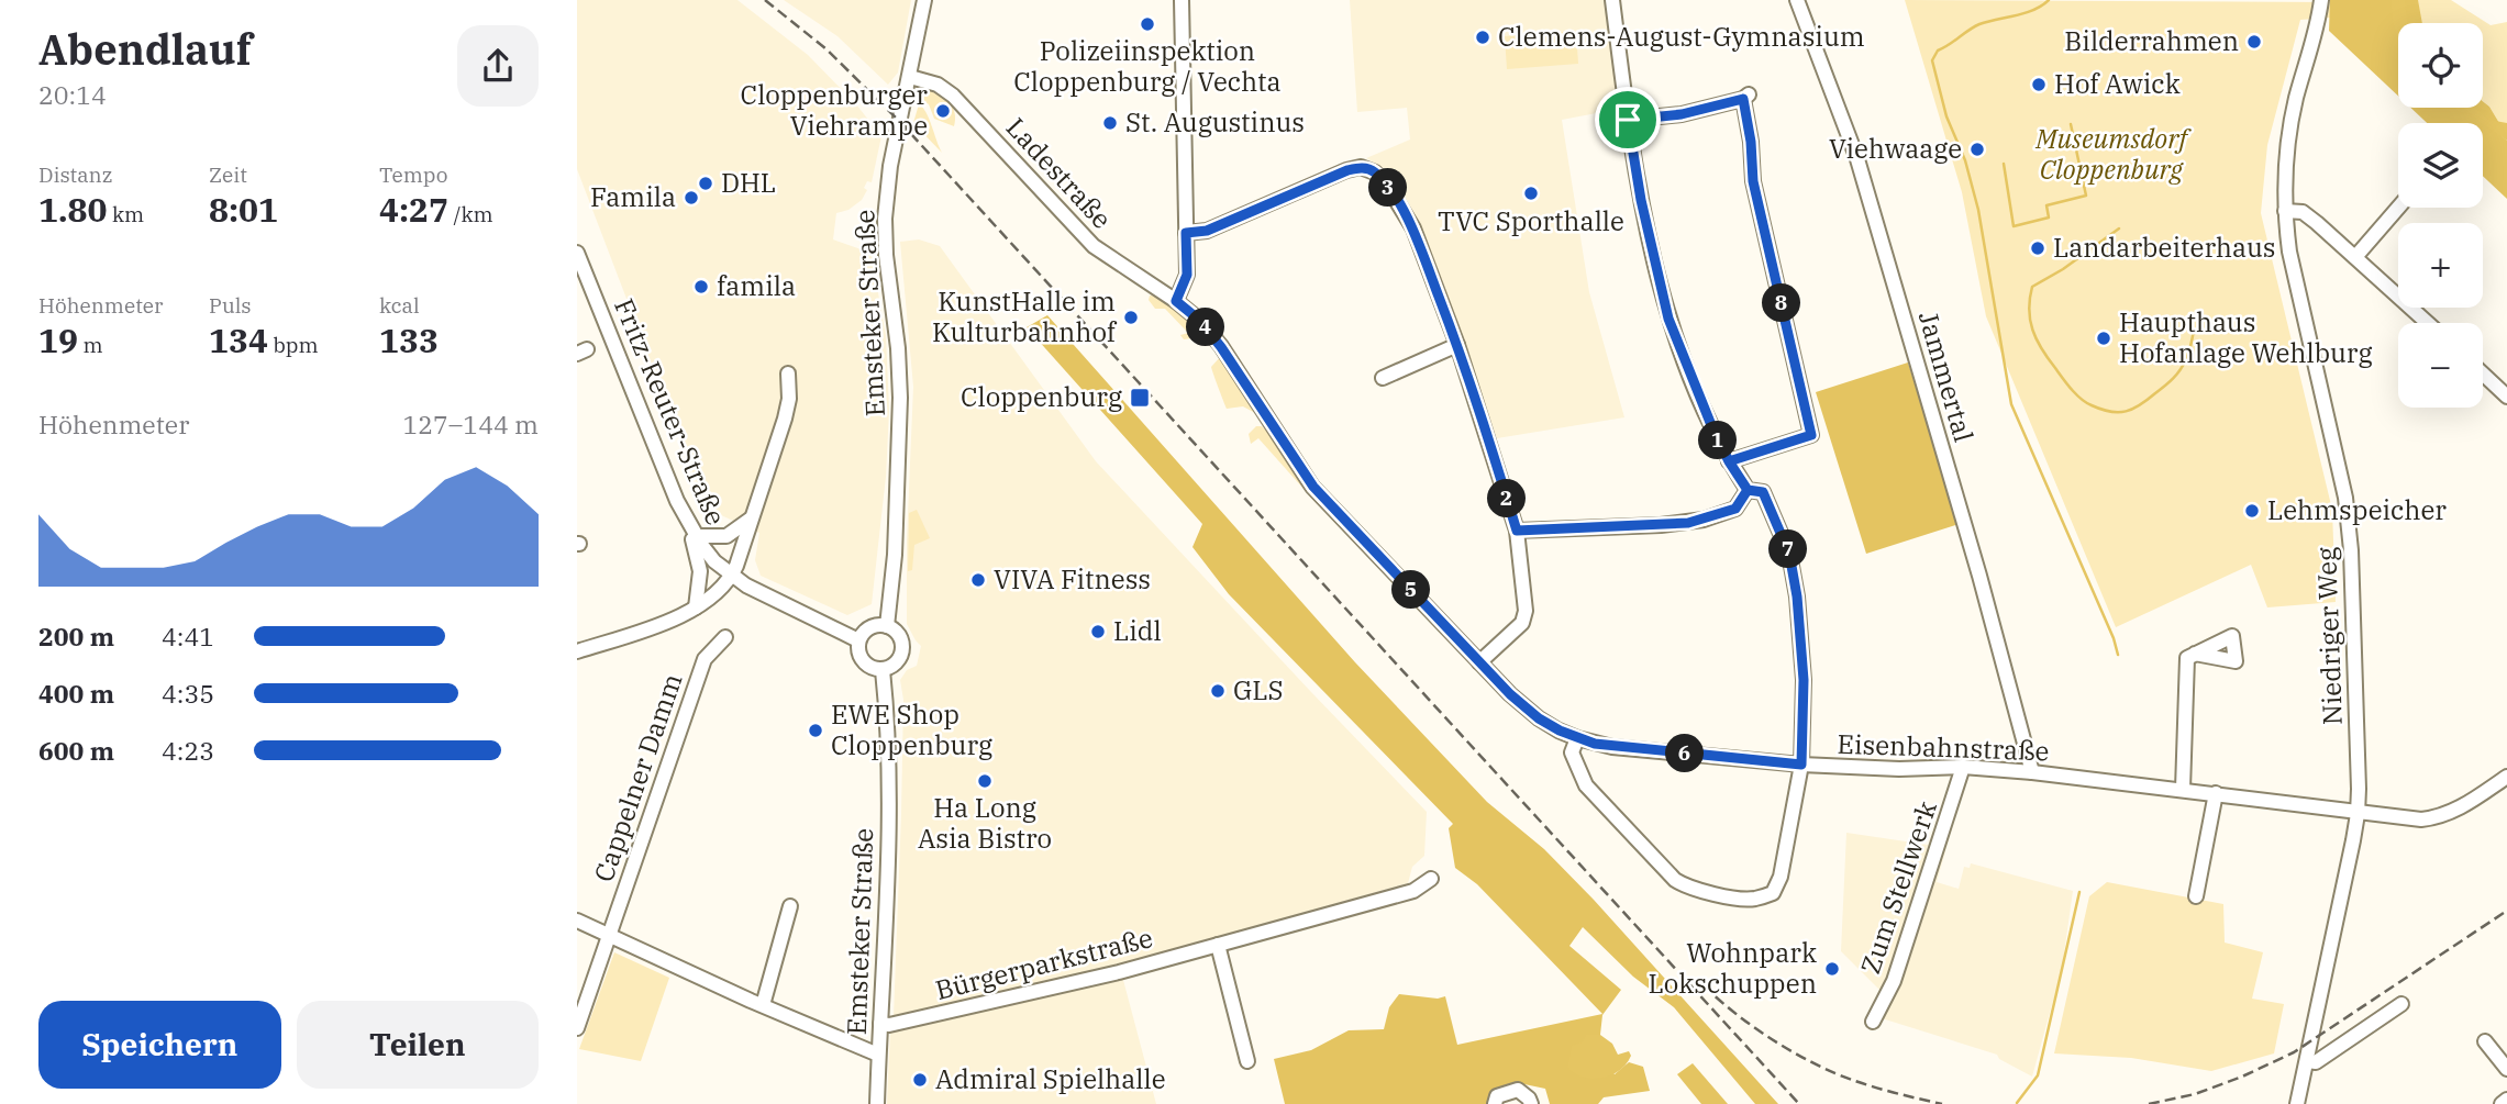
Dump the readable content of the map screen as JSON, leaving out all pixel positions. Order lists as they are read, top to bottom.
{
  "streets": {
    "street": [
      "Ladestraße",
      "Emsteker Straße",
      "Jammertal",
      "Fritz-Reuter-Straße",
      "Niedriger Weg",
      "Eisenbahnstraße",
      "Cappelner Damm",
      "Zum Stellwerk",
      "Bürgerparkstraße"
    ]
  },
  "crossings": [
    ["Ladestraße", "Emsteker Straße"],
    ["Ladestraße", "Eisenbahnstraße"],
    ["Emsteker Straße", "Fritz-Reuter-Straße"],
    ["Emsteker Straße", "Bürgerparkstraße"],
    ["Jammertal", "Eisenbahnstraße"],
    ["Niedriger Weg", "Eisenbahnstraße"],
    ["Eisenbahnstraße", "Zum Stellwerk"]
  ],
  "parks": ["Museumsdorf Cloppenburg"],
  "places": {
    "other": [
      "Polizeiinspektion Cloppenburg / Vechta",
      "Clemens-August-Gymnasium",
      "Bilderrahmen",
      "Hof Awick",
      "Cloppenburger Viehrampe",
      "St. Augustinus",
      "Viehwaage",
      "DHL",
      "TVC Sporthalle",
      "Famila",
      "Landarbeiterhaus",
      "famila",
      "KunstHalle im Kulturbahnhof",
      "Haupthaus Hofanlage Wehlburg",
      "Lehmspeicher",
      "VIVA Fitness",
      "Lidl",
      "GLS",
      "EWE Shop Cloppenburg",
      "Ha Long Asia Bistro",
      "Wohnpark Lokschuppen",
      "Admiral Spielhalle"
    ],
    "transit": ["Cloppenburg"]
  },
  "page": {
    "heading": ["Abendlauf", "20:14"],
    "map_buttons": ["+", "−"],
    "stats": [
      ["Distanz", "1.80 km"],
      ["Zeit", "8:01"],
      ["Tempo", "4:27 /km"],
      ["Höhenmeter", "19 m"],
      ["Puls", "134 bpm"],
      ["kcal", "133"]
    ],
    "pins": [
      "3",
      "8",
      "4",
      "1",
      "2",
      "7",
      "5",
      "6"
    ],
    "chart": ["Höhenmeter", "127–144 m"],
    "list": [
      {
        "name": "200 m",
        "note": "4:41"
      },
      {
        "name": "400 m",
        "note": "4:35"
      },
      {
        "name": "600 m",
        "note": "4:23"
      }
    ],
    "buttons": ["Speichern", "Teilen"]
  }
}
